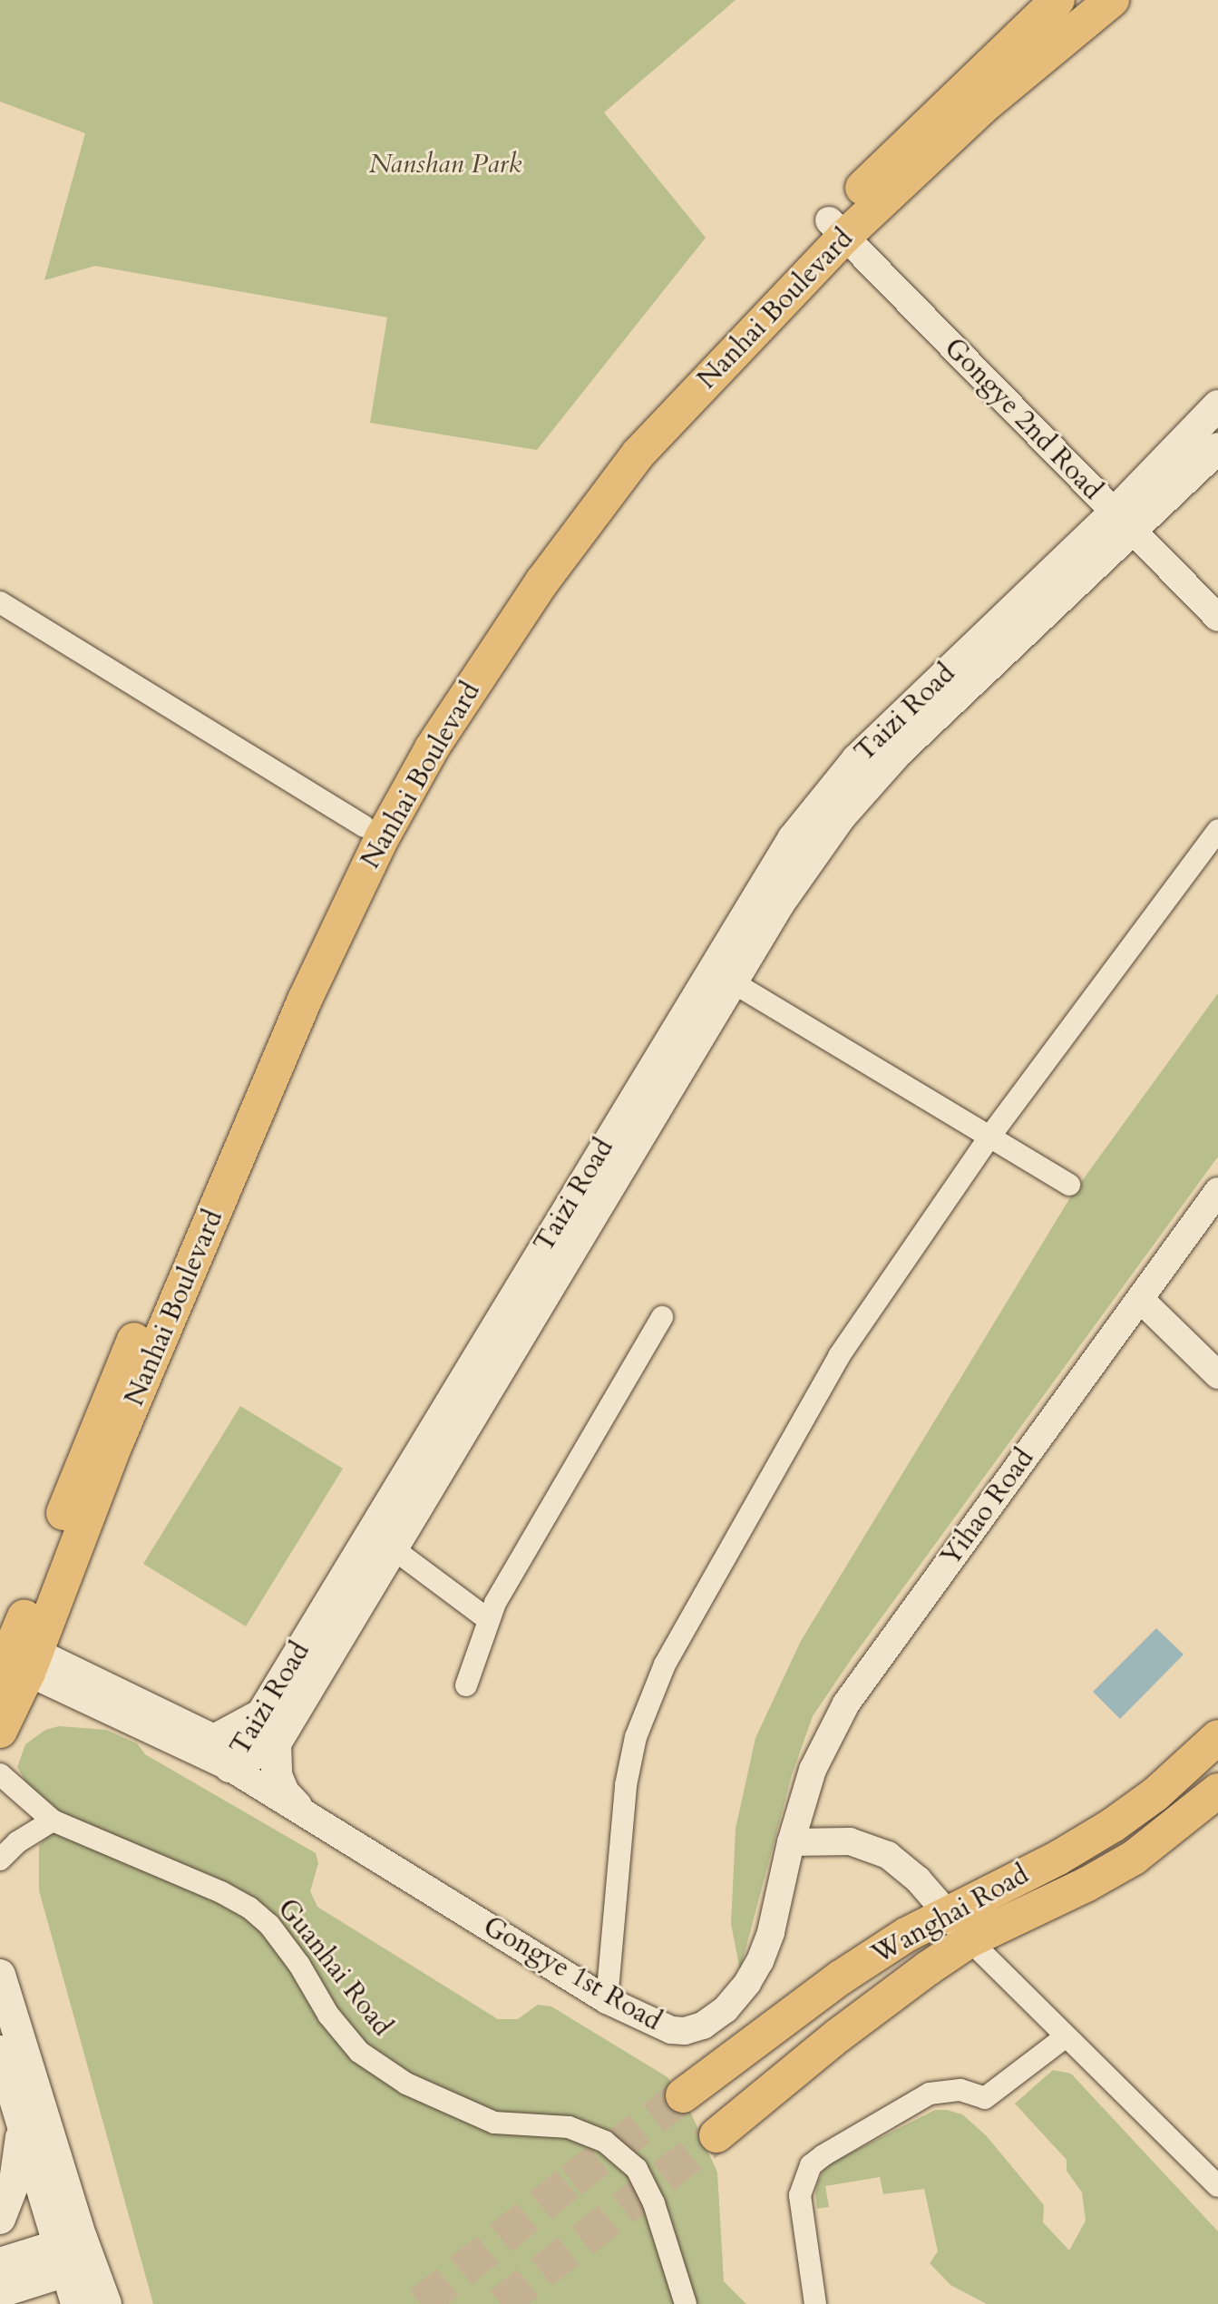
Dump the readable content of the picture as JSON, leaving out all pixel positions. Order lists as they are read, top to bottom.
{
  "streets": {
    "main road": ["Nanhai Boulevard", "Taizi Road", "Wanghai Road"],
    "street": [
      "Gongye 2nd Road",
      "Yihao Road",
      "Guanhai Road",
      "Gongye 1st Road"
    ]
  },
  "crossings": [
    ["Nanhai Boulevard", "Gongye 2nd Road"],
    ["Nanhai Boulevard", "Gongye 1st Road"],
    ["Gongye 2nd Road", "Taizi Road"],
    ["Taizi Road", "Gongye 1st Road"],
    ["Yihao Road", "Gongye 1st Road"]
  ],
  "parks": ["Nanshan Park"]
}
